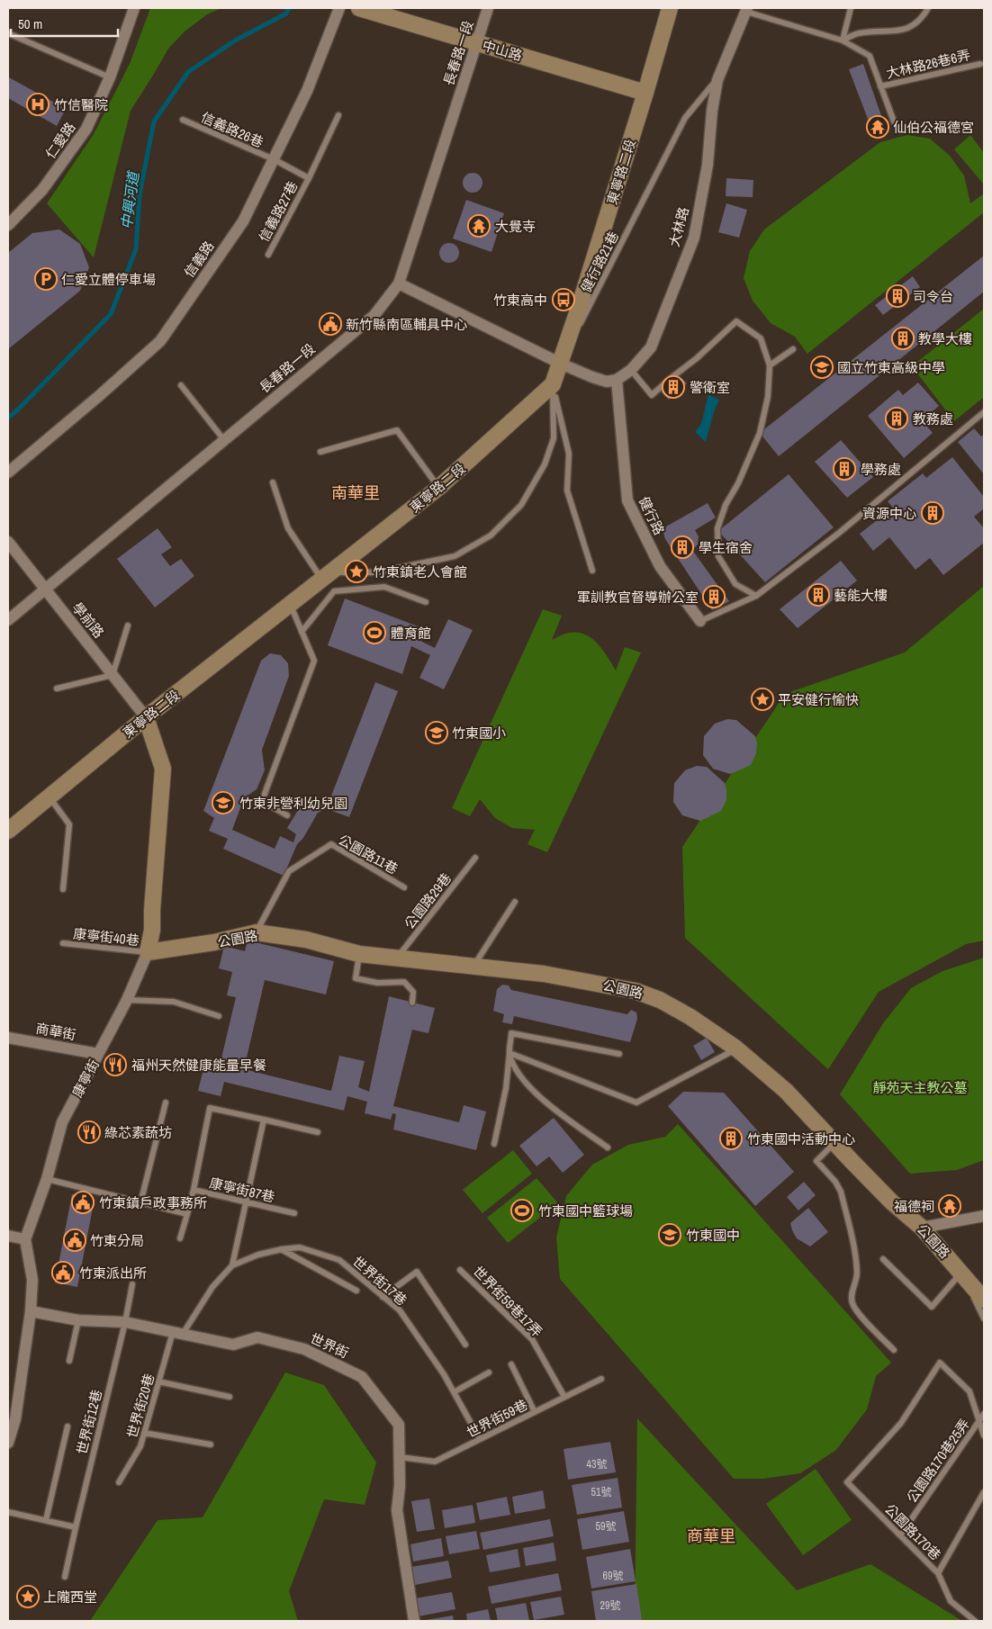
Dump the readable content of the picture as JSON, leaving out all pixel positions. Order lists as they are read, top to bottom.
{
  "streets": {
    "street": [
      "中山路",
      "長春路一段",
      "仁愛路",
      "東寧路二段",
      "大林路",
      "信義路",
      "健行路",
      "學前路",
      "公園路",
      "商華街",
      "康寧街",
      "世界街"
    ],
    "lane": [
      "大林路26巷6弄",
      "信義路26巷",
      "信義路27巷",
      "健行路21巷",
      "公園路11巷",
      "公園路29巷",
      "康寧街40巷",
      "康寧街87巷",
      "世界街17巷",
      "世界街59巷17弄",
      "世界街20巷",
      "世界街59巷",
      "世界街12巷",
      "公園路170巷25弄",
      "公園路170巷"
    ]
  },
  "crossings": [
    ["中山路", "長春路一段"],
    ["中山路", "東寧路二段"],
    ["長春路一段", "學前路"],
    ["信義路26巷", "信義路27巷"],
    ["信義路26巷", "信義路"],
    ["東寧路二段", "健行路21巷"],
    ["東寧路二段", "學前路"],
    ["東寧路二段", "康寧街"],
    ["信義路27巷", "信義路"],
    ["大林路", "健行路21巷"],
    ["大林路", "健行路"],
    ["學前路", "康寧街"],
    ["公園路11巷", "公園路"],
    ["公園路29巷", "公園路"],
    ["康寧街40巷", "公園路"],
    ["康寧街40巷", "康寧街"],
    ["公園路", "康寧街"],
    ["商華街", "康寧街"],
    ["康寧街", "世界街"],
    ["世界街17巷", "世界街"],
    ["世界街17巷", "世界街20巷"],
    ["世界街17巷", "世界街59巷"],
    ["世界街59巷17弄", "世界街59巷"],
    ["世界街", "世界街20巷"],
    ["世界街", "世界街59巷"],
    ["世界街", "世界街12巷"],
    ["公園路170巷25弄", "公園路170巷"]
  ],
  "districts": ["南華里", "商華里"],
  "water": ["中興河道"],
  "parks": ["靜苑天主教公墓"],
  "places": {
    "hospital": ["竹信醫院"],
    "temple": ["仙伯公福德宮", "大覺寺", "福德祠"],
    "parking": ["仁愛立體停車場"],
    "building": [
      "司令台",
      "教學大樓",
      "警衛室",
      "教務處",
      "學務處",
      "資源中心",
      "學生宿舍",
      "藝能大樓",
      "軍訓教官督導辦公室",
      "竹東國中活動中心"
    ],
    "bus stop": ["竹東高中"],
    "public building": [
      "新竹縣南區輔具中心",
      "竹東鎮戶政事務所",
      "竹東分局",
      "竹東派出所"
    ],
    "school or university": [
      "國立竹東高級中學",
      "竹東國小",
      "竹東非營利幼兒園",
      "竹東國中"
    ],
    "place": ["竹東鎮老人會館", "平安健行愉快", "上隴西堂"],
    "sports": ["體育館", "竹東國中籃球場"],
    "restaurant": ["福州天然健康能量早餐", "綠芯素蔬坊"]
  },
  "house_numbers": [
    "43號",
    "51號",
    "59號",
    "69號",
    "29號"
  ],
  "scale_bar": "50 m"
}
